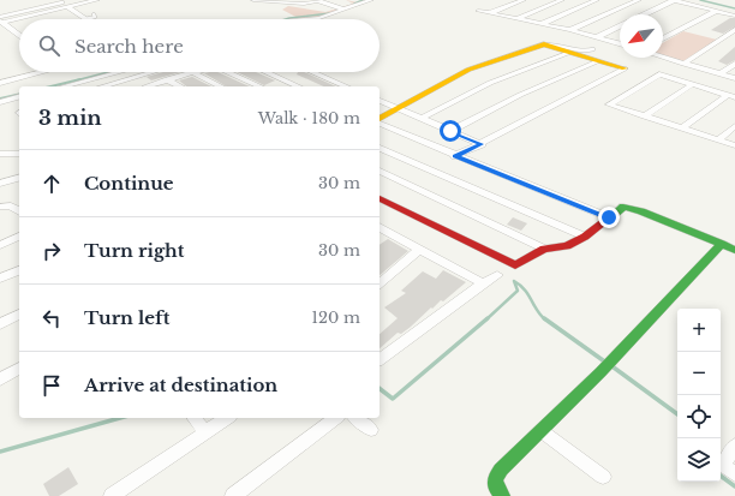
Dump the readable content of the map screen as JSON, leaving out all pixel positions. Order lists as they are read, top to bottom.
{
  "north": "bottom left",
  "page": {
    "search": "Search here",
    "heading": ["3 min", "Walk · 180 m"],
    "list": [
      ["Continue", "30 m"],
      ["Turn right", "30 m"],
      ["Turn left", "120 m"],
      "Arrive at destination"
    ],
    "map_buttons": ["+", "−"]
  }
}
